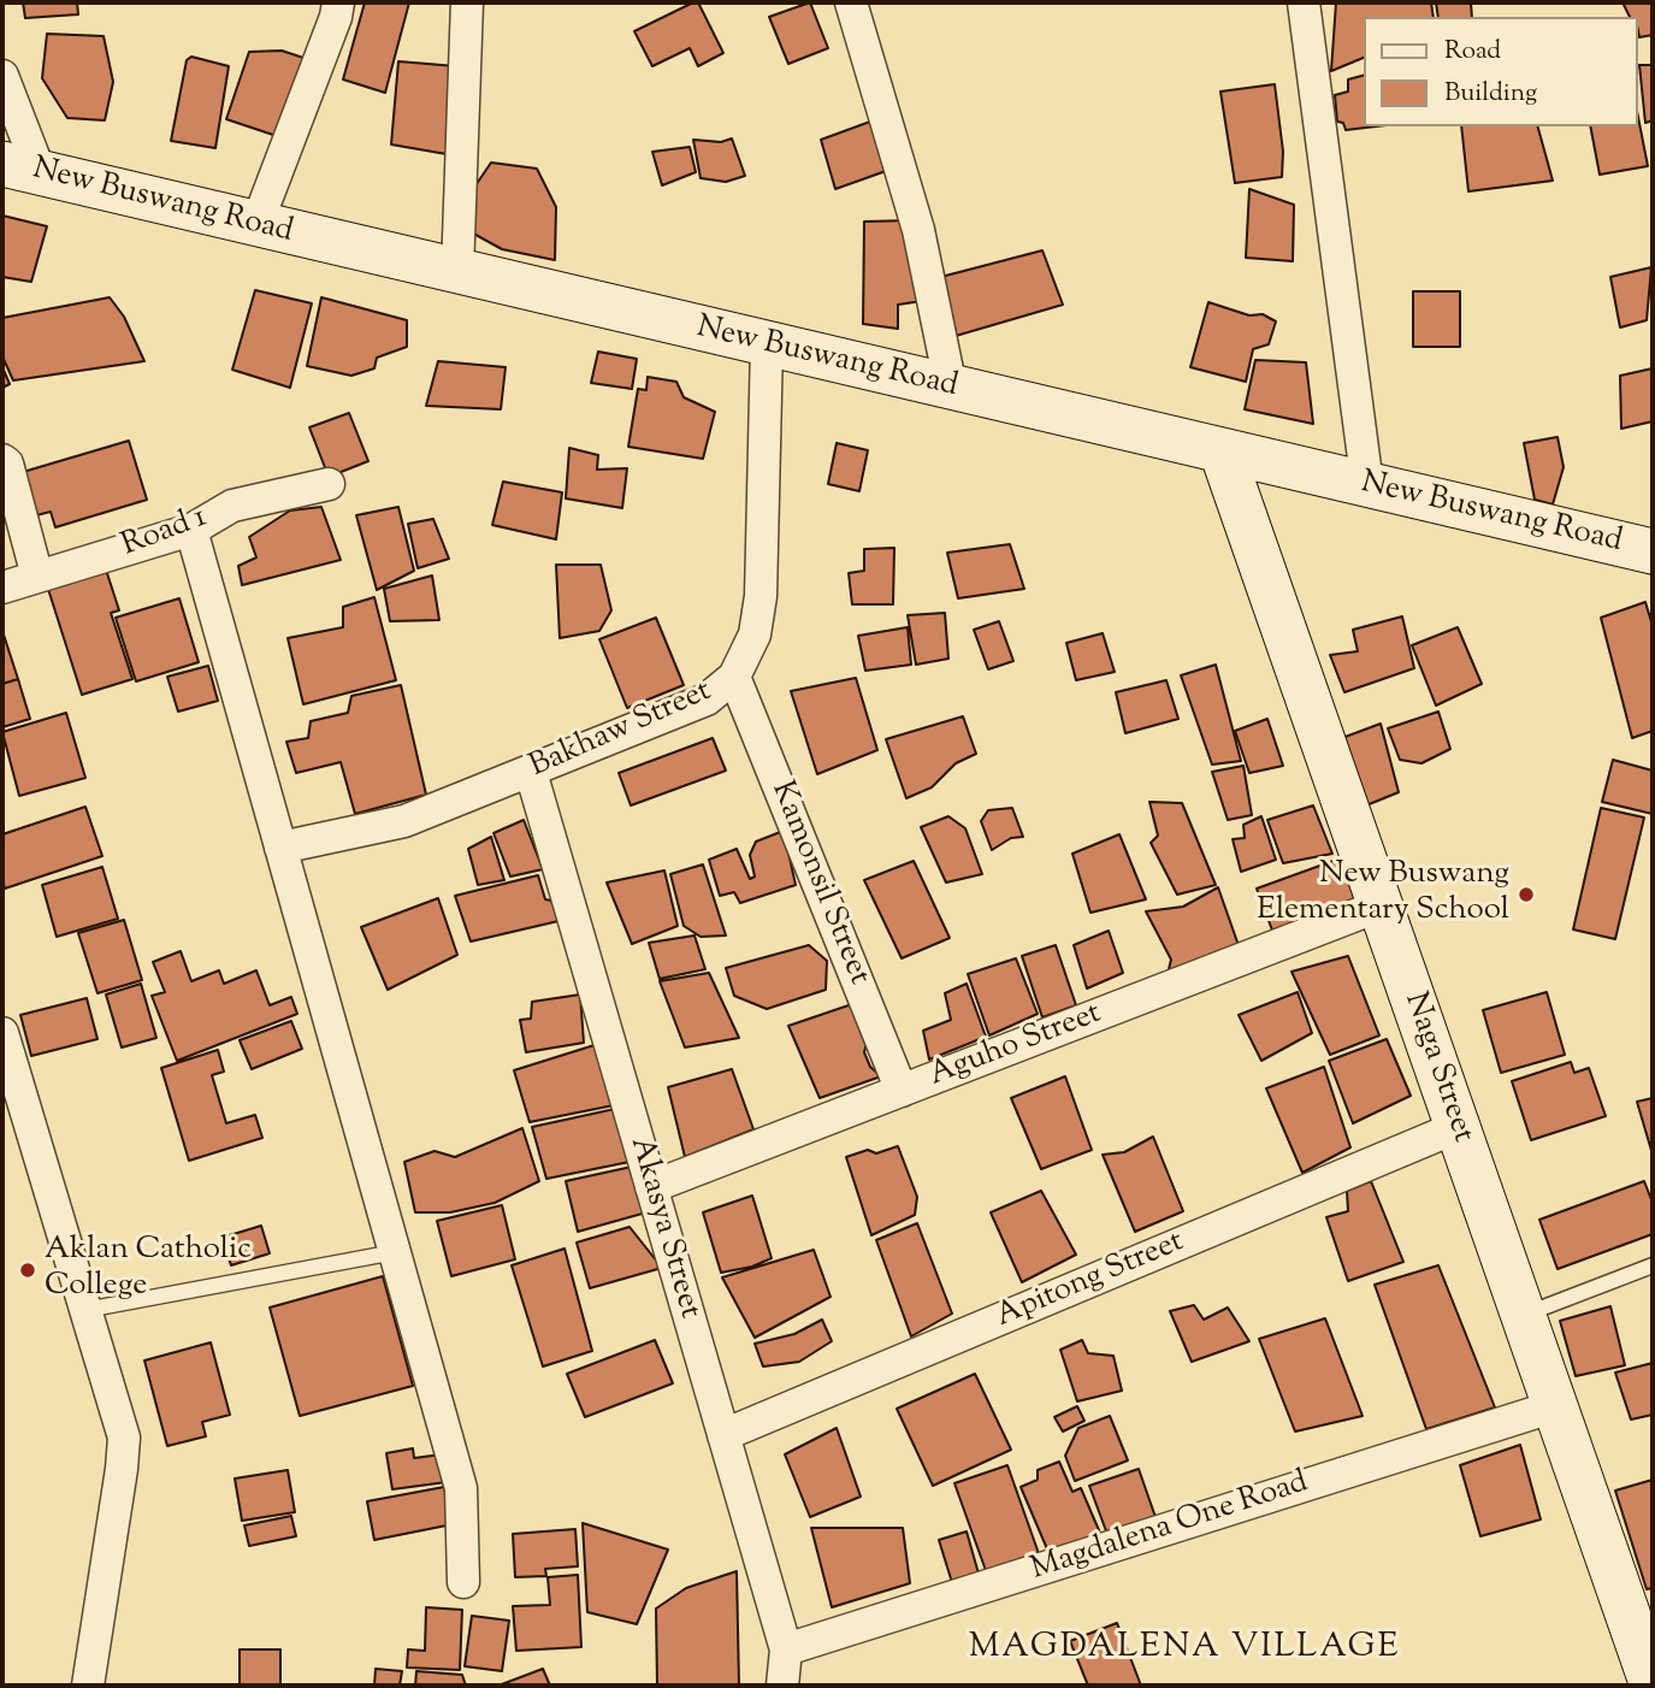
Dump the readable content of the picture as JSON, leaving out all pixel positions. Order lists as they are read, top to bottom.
{
  "streets": {
    "street": [
      "New Buswang Road",
      "Road 1",
      "Bakhaw Street",
      "Kamonsil Street",
      "Aguho Street",
      "Naga Street",
      "Akasya Street",
      "Apitong Street",
      "Magdalena One Road"
    ]
  },
  "crossings": [
    ["New Buswang Road", "Bakhaw Street"],
    ["New Buswang Road", "Naga Street"],
    ["Bakhaw Street", "Kamonsil Street"],
    ["Bakhaw Street", "Akasya Street"],
    ["Kamonsil Street", "Aguho Street"],
    ["Aguho Street", "Naga Street"],
    ["Aguho Street", "Akasya Street"],
    ["Naga Street", "Apitong Street"],
    ["Naga Street", "Magdalena One Road"],
    ["Akasya Street", "Apitong Street"],
    ["Akasya Street", "Magdalena One Road"]
  ],
  "districts": ["MAGDALENA VILLAGE"],
  "places": ["New Buswang Elementary School", "Aklan Catholic College"],
  "legend": ["Road", "Building"]
}
